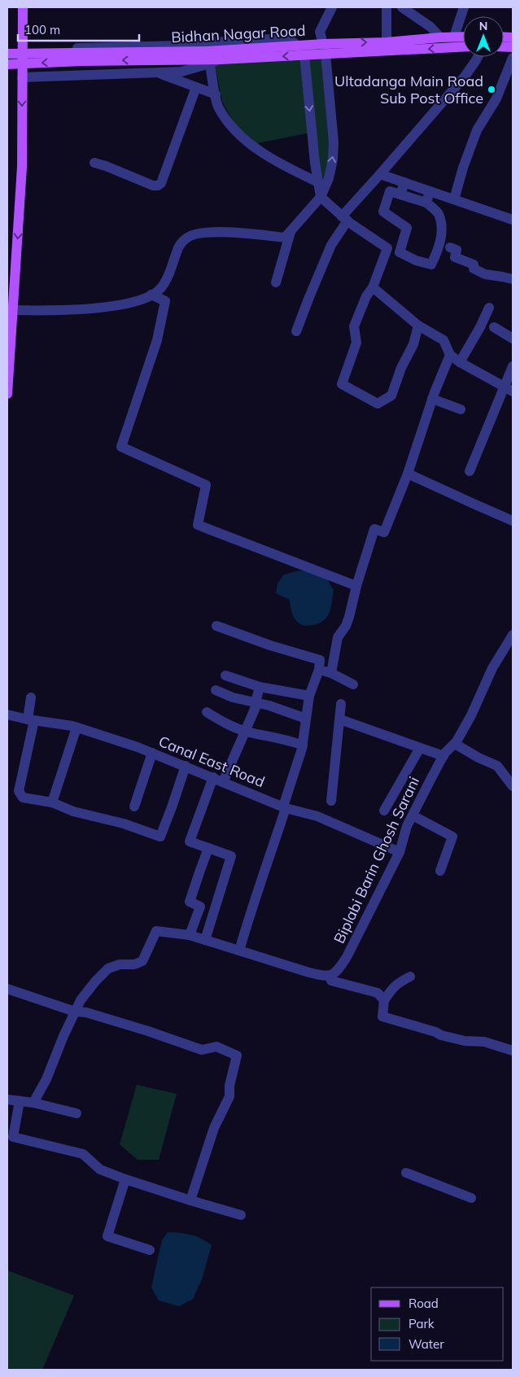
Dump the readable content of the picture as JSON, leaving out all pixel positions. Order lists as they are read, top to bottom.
{
  "streets": {
    "main road": ["Bidhan Nagar Road"],
    "street": ["Canal East Road", "Biplabi Barin Ghosh Sarani"]
  },
  "crossings": [
    ["Canal East Road", "Biplabi Barin Ghosh Sarani"]
  ],
  "places": ["Ultadanga Main Road Sub Post Office"],
  "legend": ["Road", "Park", "Water"],
  "scale_bar": "100 m",
  "north": "top"
}
